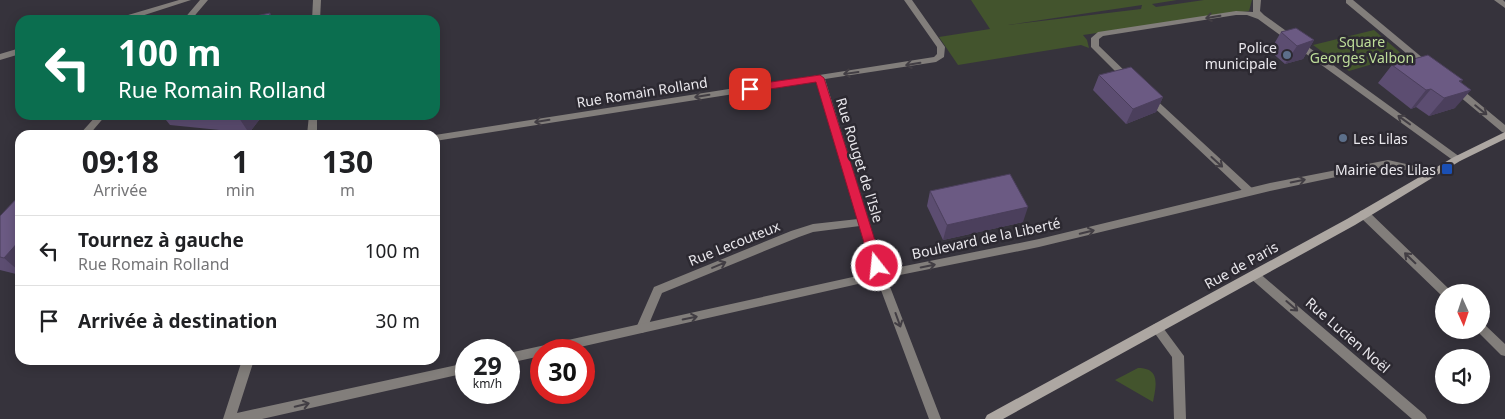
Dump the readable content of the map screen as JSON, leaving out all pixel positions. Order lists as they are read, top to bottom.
{
  "streets": {
    "main road": ["Rue de Paris"],
    "street": [
      "Rue Romain Rolland",
      "Rue Rouget de l'Isle",
      "Boulevard de la Liberté",
      "Rue Lecouteux",
      "Rue Lucien Noël"
    ]
  },
  "crossings": [
    ["Rue Romain Rolland", "Rue Rouget de l'Isle"],
    ["Rue Rouget de l'Isle", "Boulevard de la Liberté"],
    ["Rue Rouget de l'Isle", "Rue Lecouteux"],
    ["Boulevard de la Liberté", "Rue Lecouteux"],
    ["Boulevard de la Liberté", "Rue de Paris"],
    ["Rue de Paris", "Rue Lucien Noël"]
  ],
  "one_way": [
    "Rue Romain Rolland",
    "Rue Rouget de l'Isle",
    "Boulevard de la Liberté",
    "Rue Lecouteux",
    "Rue Lucien Noël"
  ],
  "parks": ["Square Georges Valbon"],
  "places": {
    "other": ["Police municipale", "Les Lilas"],
    "transit": ["Mairie des Lilas"]
  },
  "north": "bottom",
  "page": {
    "turn": ["100 m", "Rue Romain Rolland"],
    "eta": [
      "09:18",
      "Arrivée",
      "1",
      "min",
      "130",
      "m"
    ],
    "list": [
      {
        "name": "Tournez à gauche",
        "note": "Rue Romain Rolland",
        "value": "100 m"
      },
      {
        "name": "Arrivée à destination",
        "value": "30 m"
      }
    ],
    "speed": "29 km/h",
    "limit": "30"
  }
}
